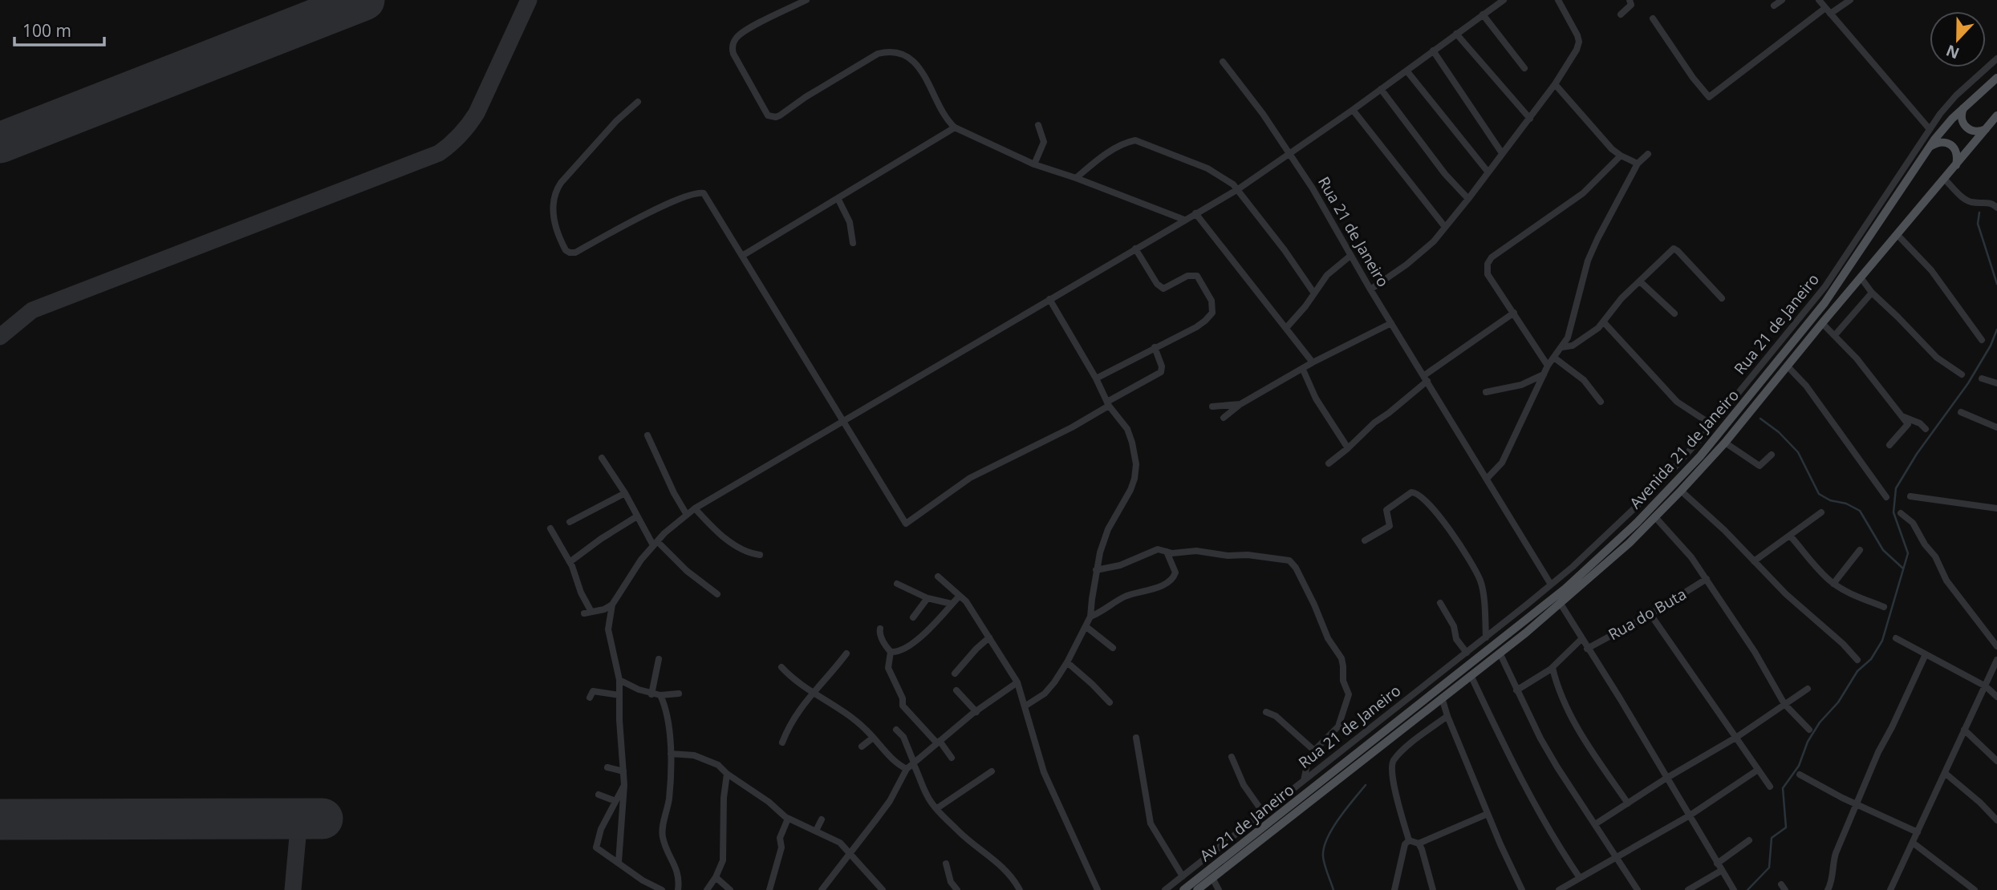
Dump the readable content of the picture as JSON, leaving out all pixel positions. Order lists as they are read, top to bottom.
{
  "streets": {
    "main road": ["Avenida 21 de Janeiro", "Av 21 de Janeiro"],
    "street": ["Rua 21 de Janeiro", "Rua do Buta"]
  },
  "crossings": [
    ["Avenida 21 de Janeiro", "Av 21 de Janeiro"]
  ],
  "scale_bar": "100 m",
  "north": "bottom"
}
